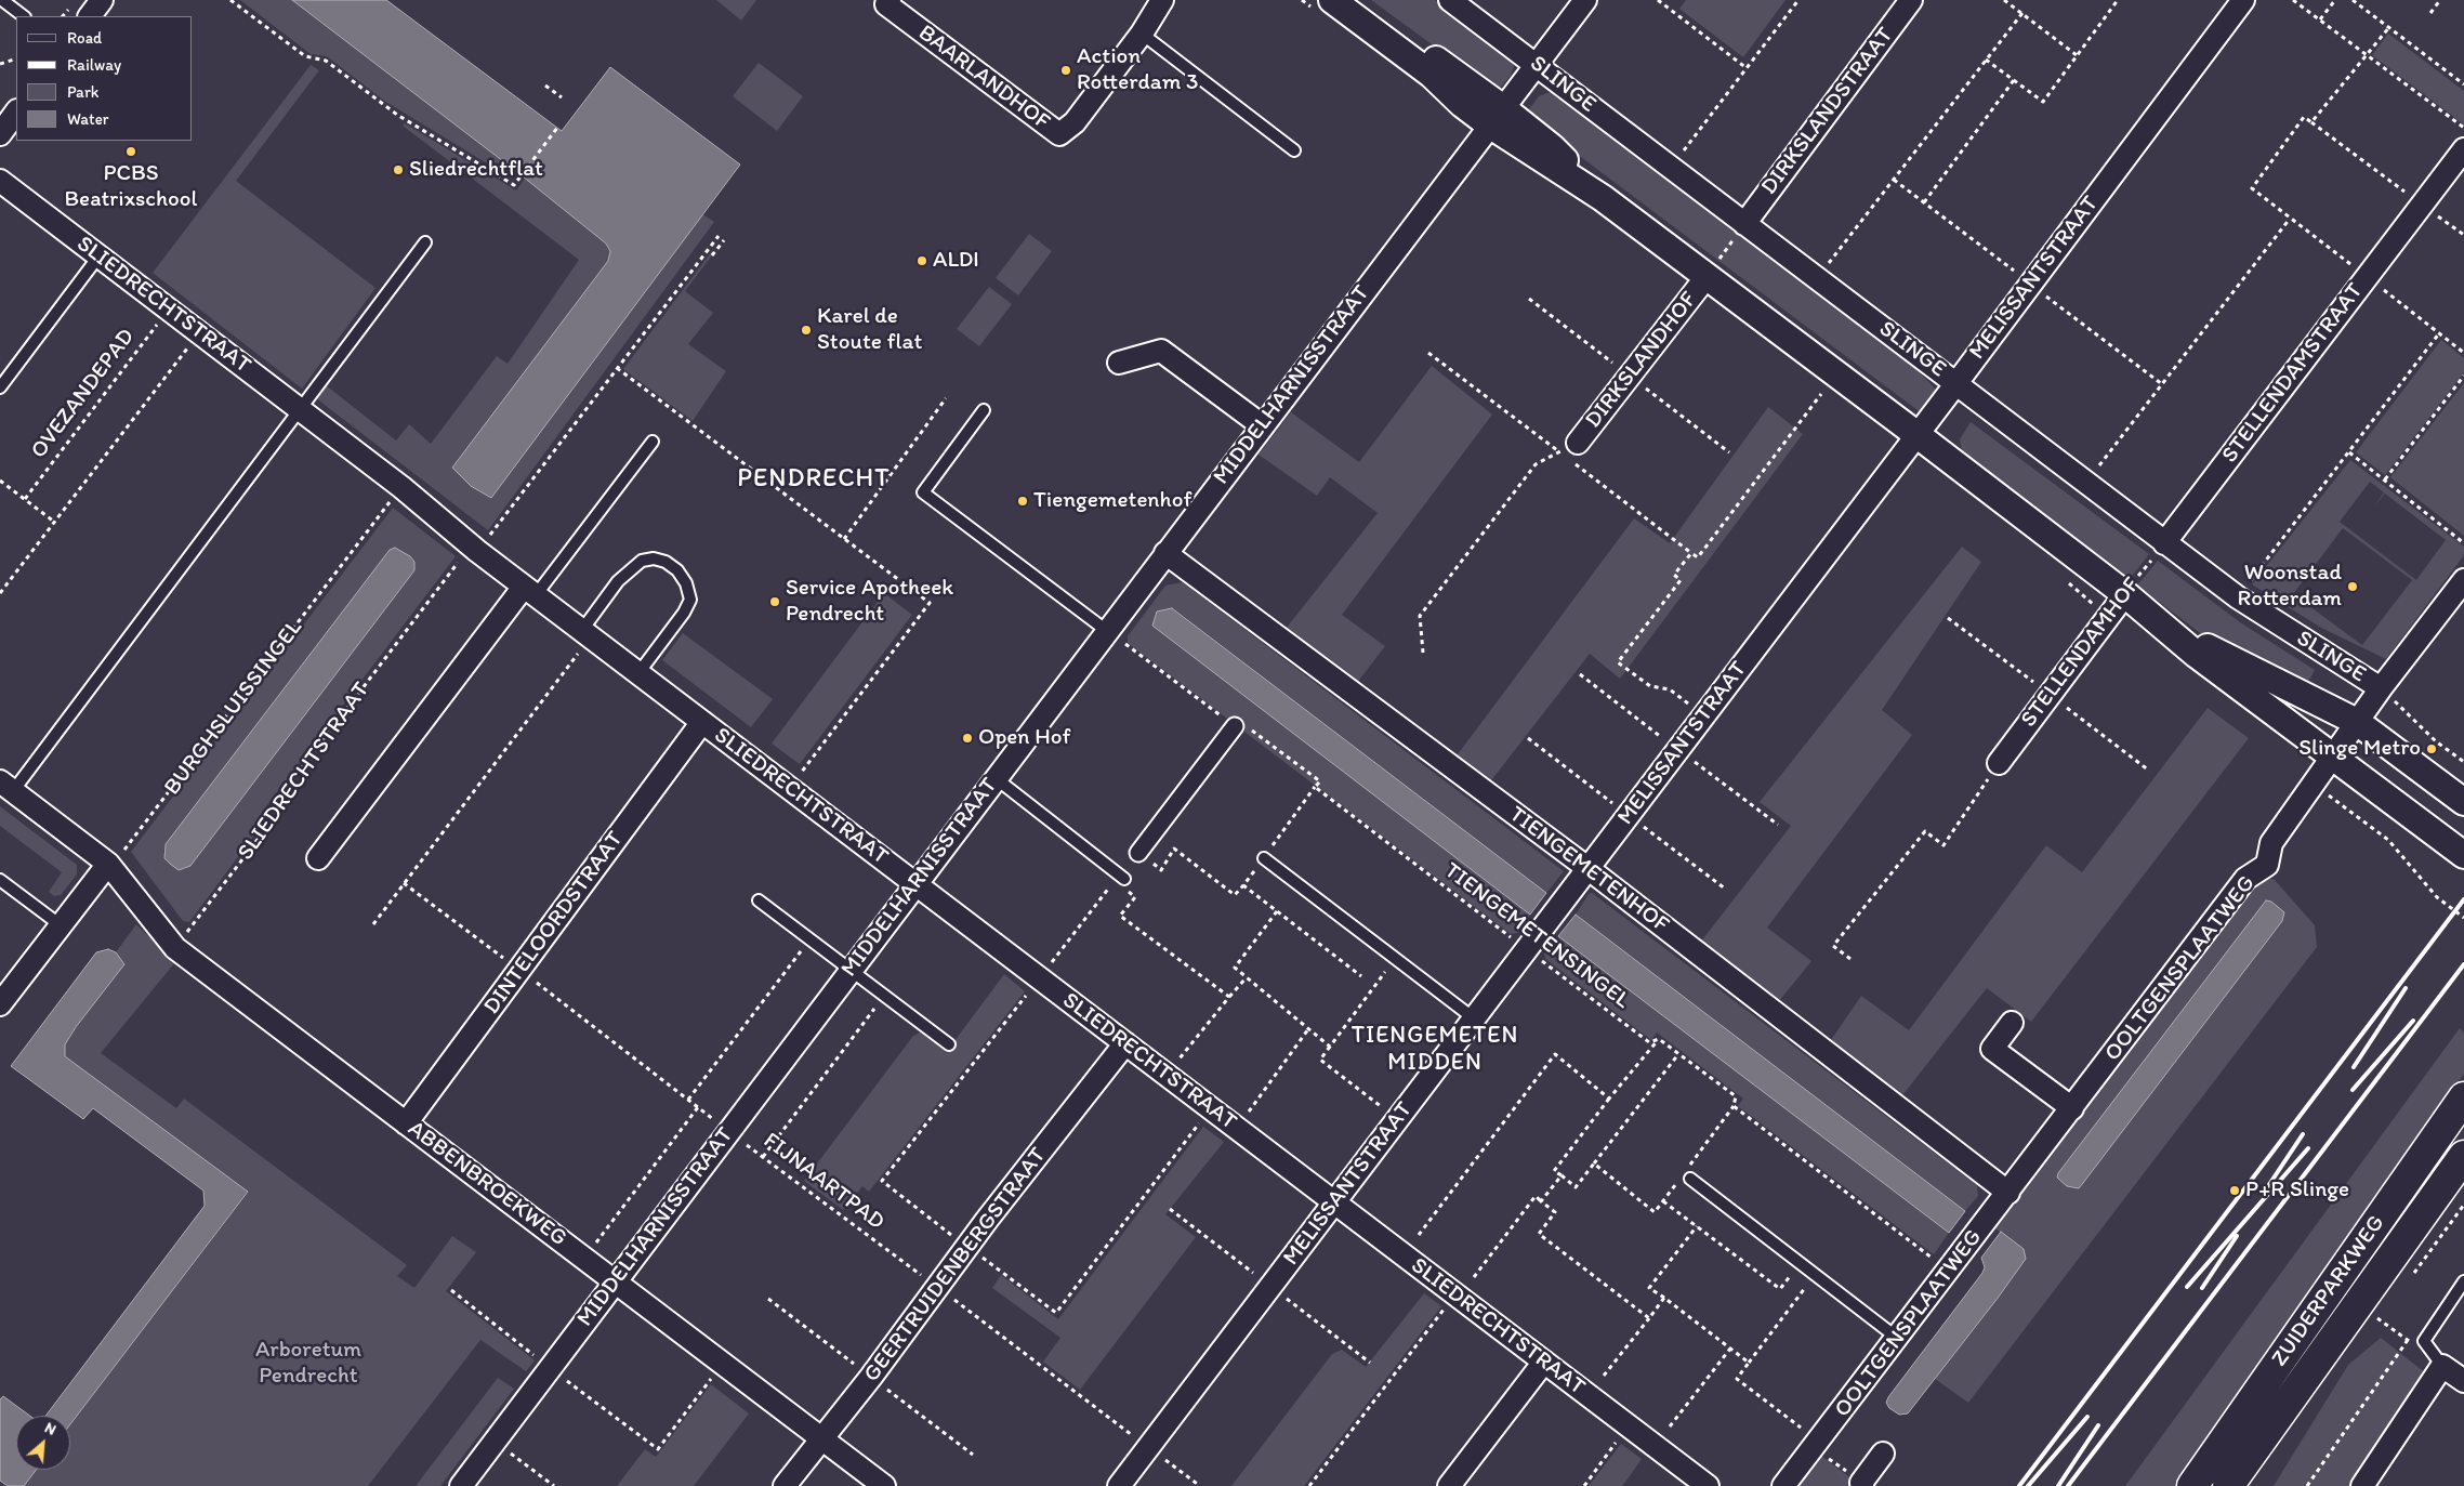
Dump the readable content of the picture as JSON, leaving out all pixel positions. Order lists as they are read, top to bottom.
{
  "streets": {
    "main road": ["ZUIDERPARKWEG"],
    "street": [
      "BAARLANDHOF",
      "SLINGE",
      "DIRKSLANDSTRAAT",
      "MELISSANTSTRAAT",
      "SLIEDRECHTSTRAAT",
      "DIRKSLANDHOF",
      "STELLENDAMSTRAAT",
      "MIDDELHARNISSTRAAT",
      "STELLENDAMHOF",
      "TIENGEMETENHOF",
      "DINTELOORDSTRAAT",
      "OOLTGENSPLAATWEG",
      "ABBENBROEKWEG",
      "GEERTRUIDENBERGSTRAAT"
    ],
    "path": [
      "OVEZANDEPAD",
      "BURGHSLUISSINGEL",
      "TIENGEMETENSINGEL",
      "FIJNAARTPAD"
    ]
  },
  "crossings": [
    ["SLINGE", "DIRKSLANDSTRAAT"],
    ["SLINGE", "MELISSANTSTRAAT"],
    ["SLINGE", "DIRKSLANDHOF"],
    ["SLINGE", "STELLENDAMSTRAAT"],
    ["SLINGE", "MIDDELHARNISSTRAAT"],
    ["SLINGE", "STELLENDAMHOF"],
    ["SLINGE", "OOLTGENSPLAATWEG"],
    ["MELISSANTSTRAAT", "SLIEDRECHTSTRAAT"],
    ["MELISSANTSTRAAT", "TIENGEMETENHOF"],
    ["MELISSANTSTRAAT", "TIENGEMETENSINGEL"],
    ["MELISSANTSTRAAT", "FIJNAARTPAD"],
    ["SLIEDRECHTSTRAAT", "MIDDELHARNISSTRAAT"],
    ["SLIEDRECHTSTRAAT", "OVEZANDEPAD"],
    ["SLIEDRECHTSTRAAT", "BURGHSLUISSINGEL"],
    ["SLIEDRECHTSTRAAT", "DINTELOORDSTRAAT"],
    ["SLIEDRECHTSTRAAT", "ABBENBROEKWEG"],
    ["SLIEDRECHTSTRAAT", "GEERTRUIDENBERGSTRAAT"],
    ["STELLENDAMSTRAAT", "STELLENDAMHOF"],
    ["MIDDELHARNISSTRAAT", "TIENGEMETENHOF"],
    ["MIDDELHARNISSTRAAT", "TIENGEMETENSINGEL"],
    ["MIDDELHARNISSTRAAT", "FIJNAARTPAD"],
    ["MIDDELHARNISSTRAAT", "ABBENBROEKWEG"],
    ["BURGHSLUISSINGEL", "ABBENBROEKWEG"],
    ["TIENGEMETENHOF", "OOLTGENSPLAATWEG"],
    ["DINTELOORDSTRAAT", "FIJNAARTPAD"],
    ["DINTELOORDSTRAAT", "ABBENBROEKWEG"],
    ["TIENGEMETENSINGEL", "OOLTGENSPLAATWEG"],
    ["FIJNAARTPAD", "GEERTRUIDENBERGSTRAAT"],
    ["ABBENBROEKWEG", "GEERTRUIDENBERGSTRAAT"]
  ],
  "districts": ["PENDRECHT", "TIENGEMETEN MIDDEN"],
  "parks": ["Arboretum Pendrecht"],
  "places": [
    "Action Rotterdam 3",
    "PCBS Beatrixschool",
    "Sliedrechtflat",
    "ALDI",
    "Karel de Stoute flat",
    "Tiengemetenhof",
    "Woonstad Rotterdam",
    "Service Apotheek Pendrecht",
    "Open Hof",
    "Slinge Metro",
    "P+R Slinge"
  ],
  "legend": [
    "Road",
    "Railway",
    "Park",
    "Water"
  ],
  "north": "top right"
}
